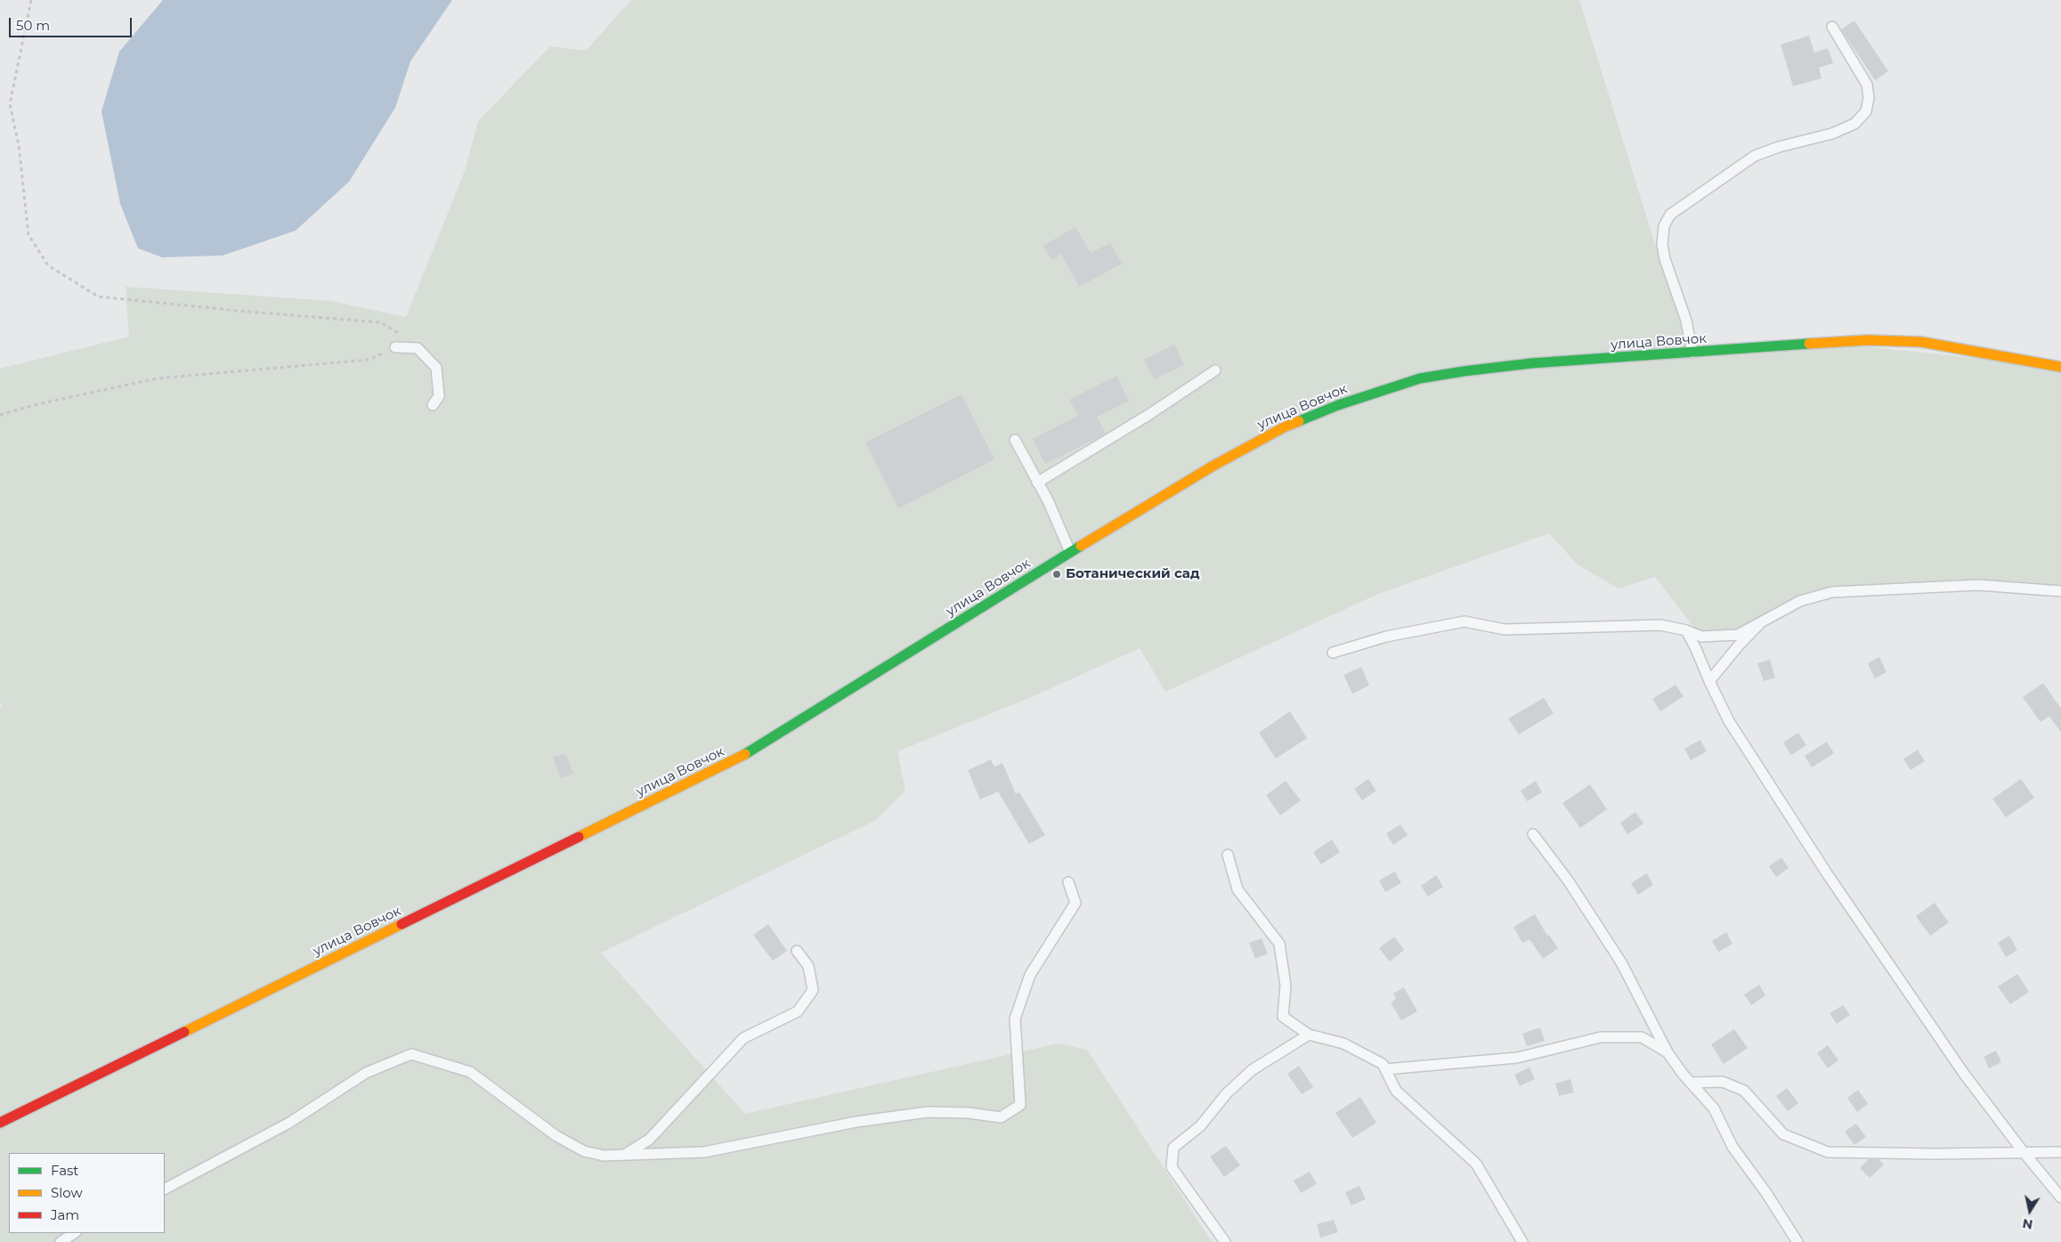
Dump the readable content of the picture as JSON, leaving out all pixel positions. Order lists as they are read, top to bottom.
{
  "streets": {
    "street": ["улица Вовчок"]
  },
  "places": ["Ботанический сад"],
  "legend": ["Fast", "Slow", "Jam"],
  "scale_bar": "50 m",
  "north": "bottom"
}
